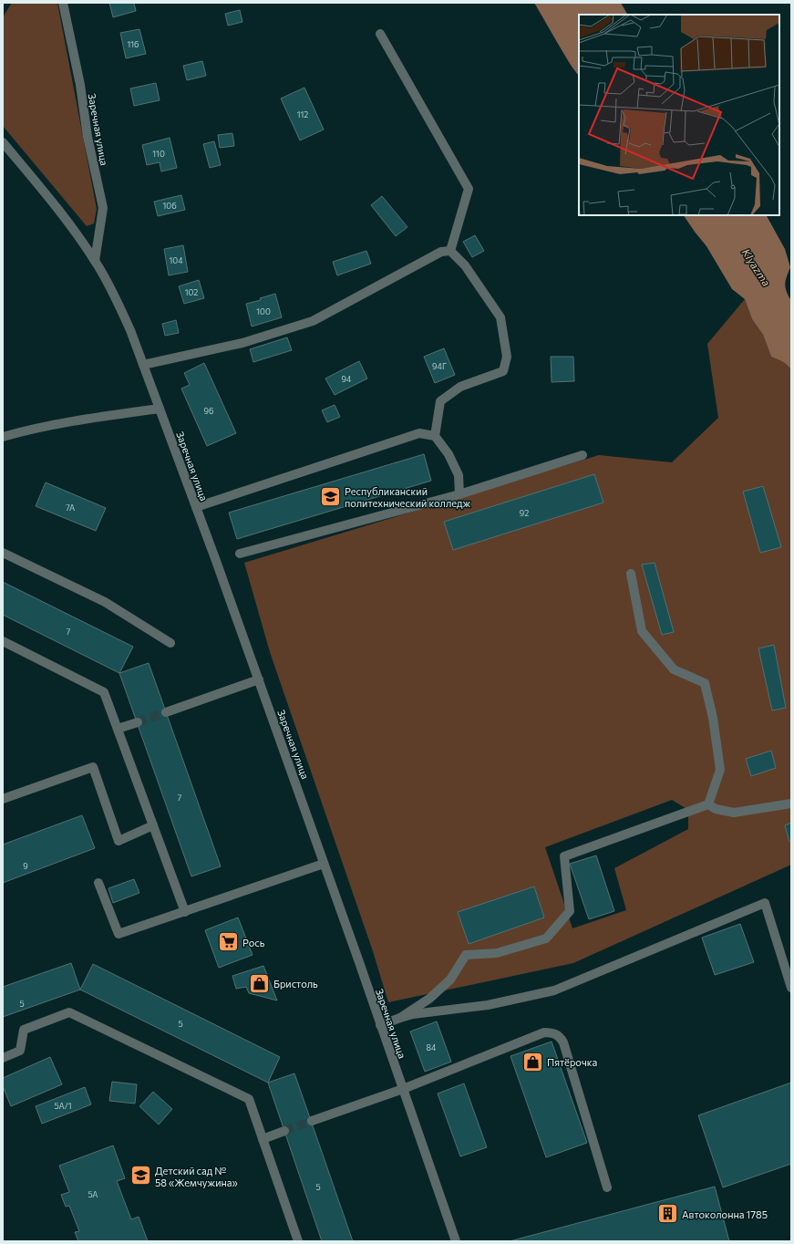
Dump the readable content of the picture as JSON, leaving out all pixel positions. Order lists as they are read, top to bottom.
{
  "streets": {
    "street": ["Заречная улица"]
  },
  "water": ["Klyazma"],
  "places": {
    "school or university": ["Республиканский политехнический колледж", "Детский сад № 58 «Жемчужина»"],
    "supermarket": ["Рось"],
    "shop": ["Бристоль", "Пятёрочка"],
    "building": ["Автоколонна 1785"]
  },
  "house_numbers": [
    "116",
    "112",
    "110",
    "106",
    "104",
    "102",
    "100",
    "94Г",
    "94",
    "96",
    "7А",
    "92",
    "7",
    "7",
    "9",
    "5",
    "5",
    "84",
    "5А/1",
    "5",
    "5А"
  ]
}
